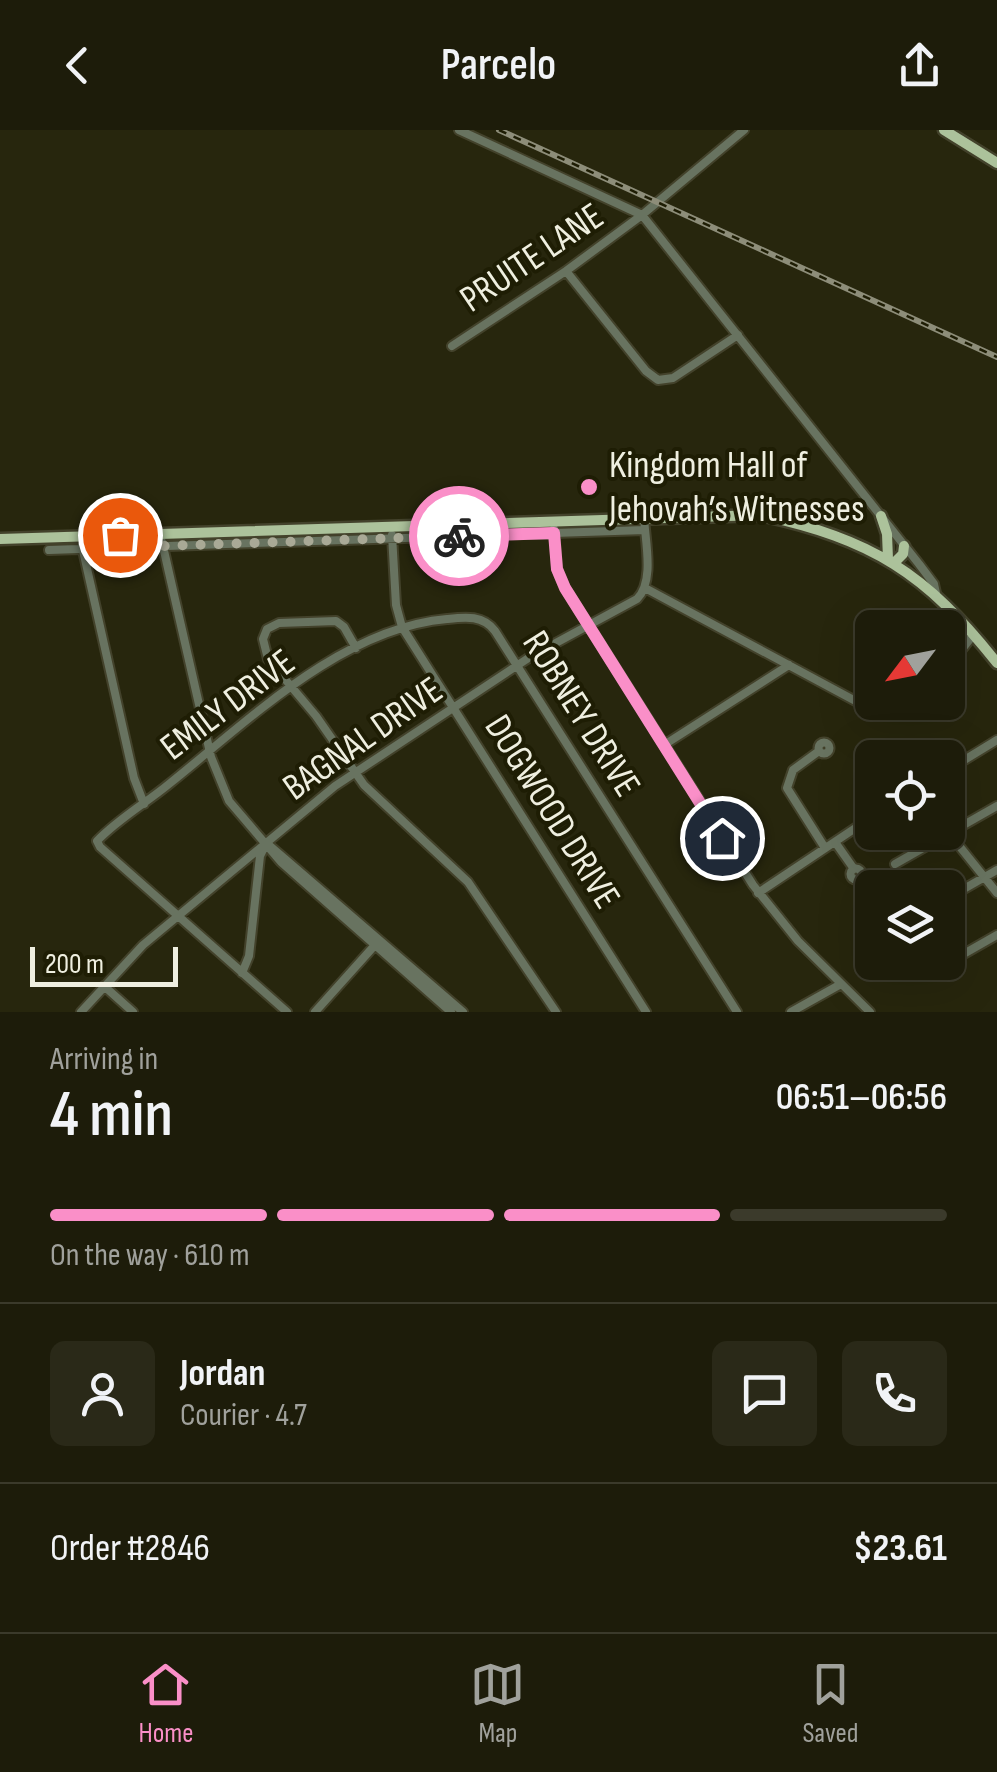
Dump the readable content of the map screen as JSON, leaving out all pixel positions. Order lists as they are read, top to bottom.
{
  "streets": {
    "street": [
      "PRUITE LANE",
      "EMILY DRIVE",
      "ROBNEY DRIVE",
      "BAGNAL DRIVE",
      "DOGWOOD DRIVE"
    ]
  },
  "crossings": [
    ["EMILY DRIVE", "ROBNEY DRIVE"],
    ["EMILY DRIVE", "BAGNAL DRIVE"],
    ["EMILY DRIVE", "DOGWOOD DRIVE"],
    ["ROBNEY DRIVE", "BAGNAL DRIVE"],
    ["ROBNEY DRIVE", "DOGWOOD DRIVE"],
    ["BAGNAL DRIVE", "DOGWOOD DRIVE"]
  ],
  "places": ["Kingdom Hall of Jehovah’s Witnesses"],
  "scale_bar": "200 m",
  "north": "bottom left",
  "page": {
    "header": "Parcelo",
    "scale": "200 m",
    "heading": ["4 min", "Arriving in", "06:51–06:56"],
    "panel": [
      "Jordan",
      "Courier · 4.7",
      "Order #2846",
      "$23.61"
    ],
    "bar": "On the way · 610 m",
    "tabs": ["Home", "Map", "Saved"]
  }
}
